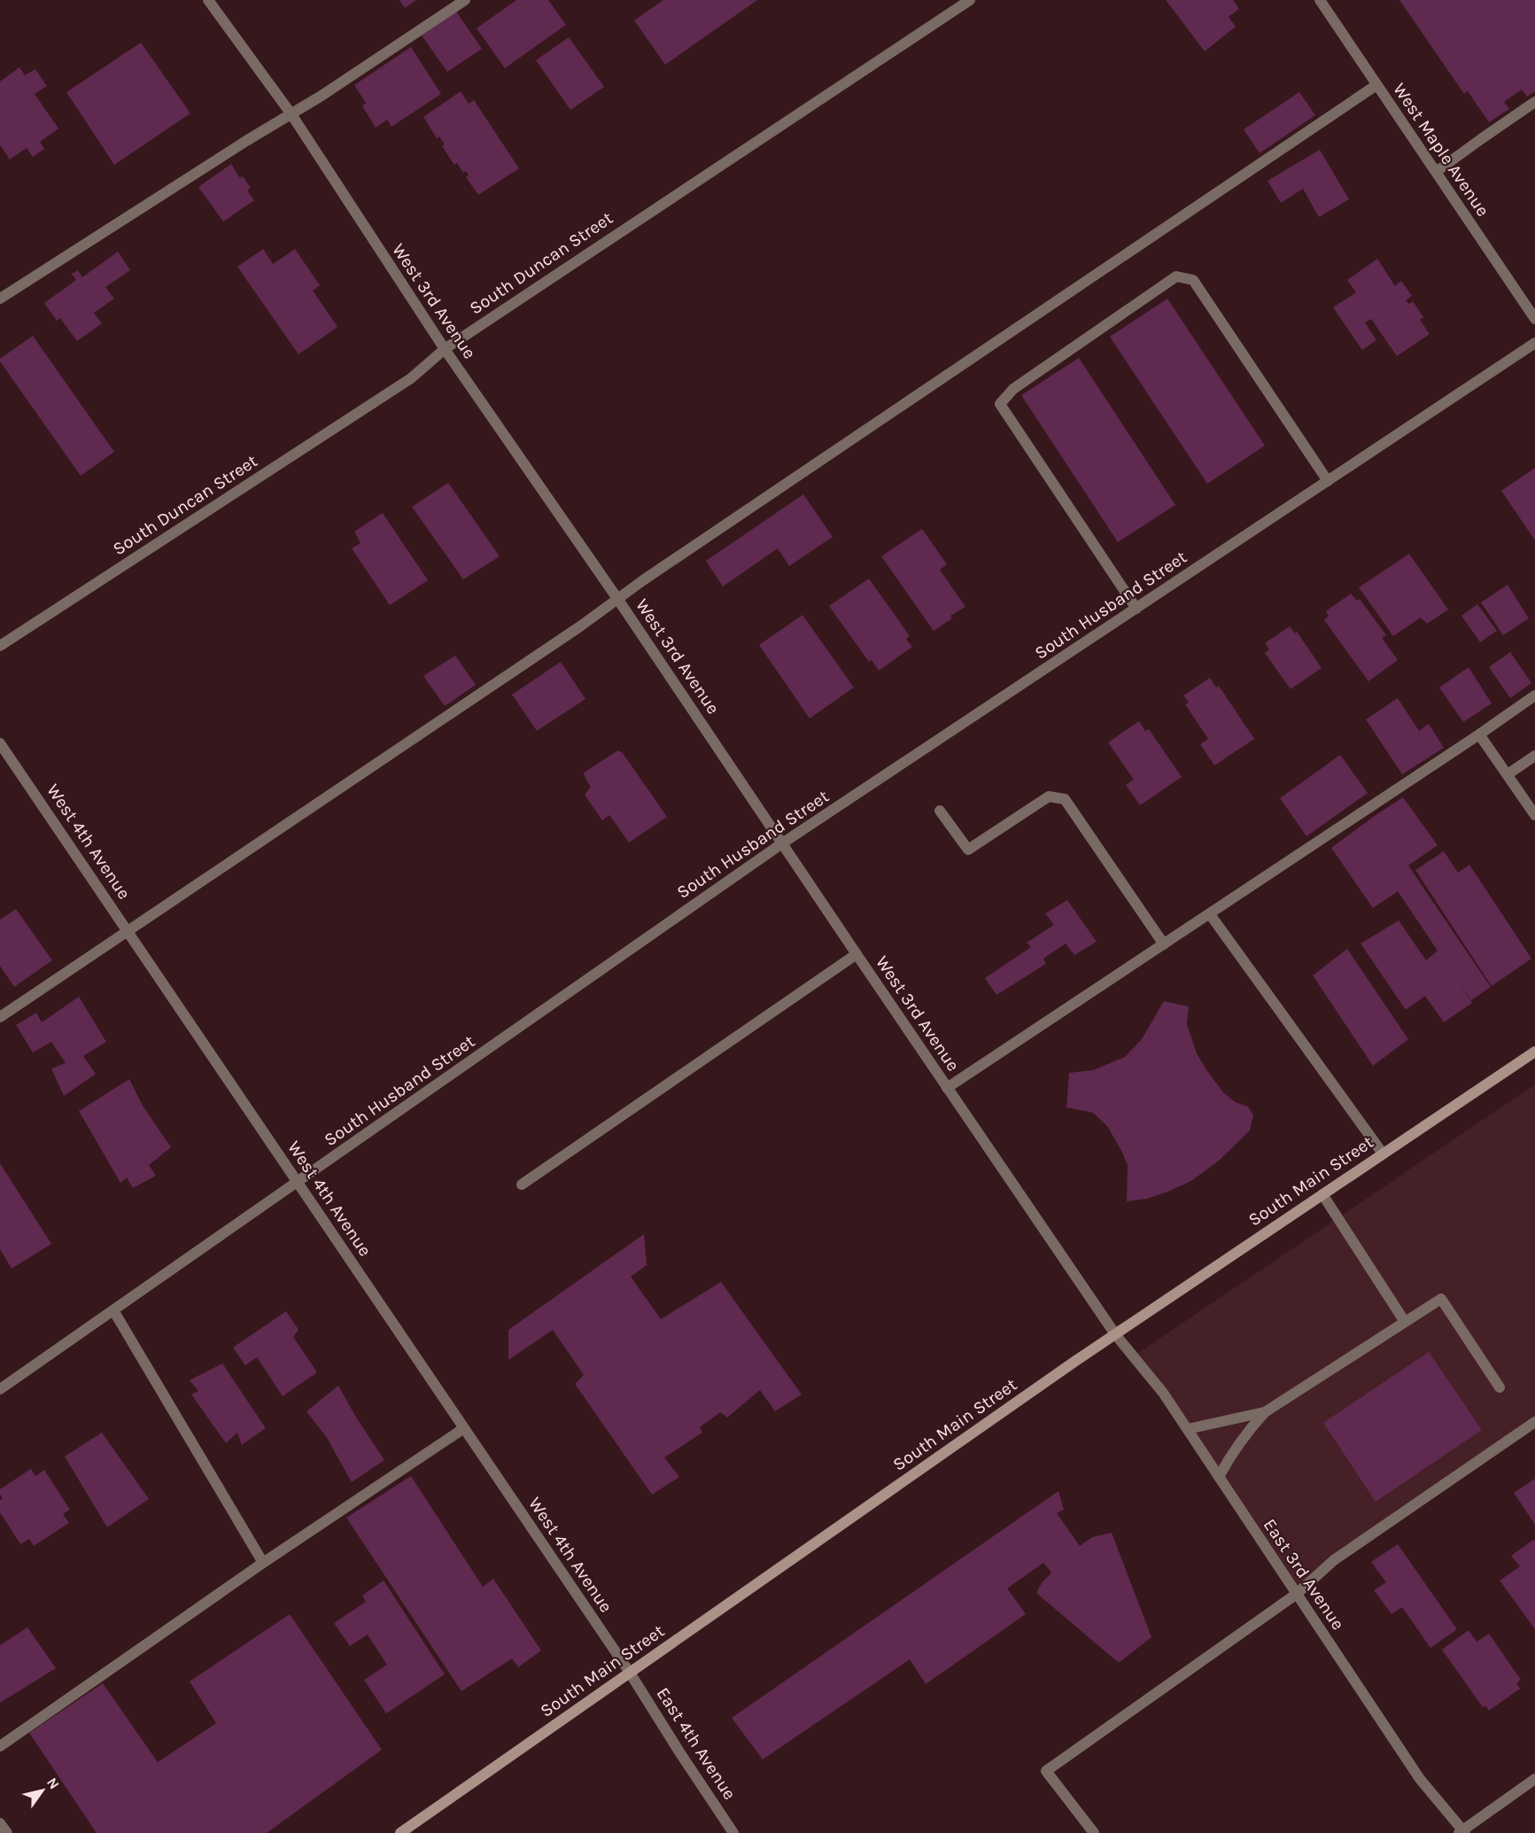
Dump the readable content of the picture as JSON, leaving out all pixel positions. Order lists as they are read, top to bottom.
{
  "streets": {
    "main road": ["South Main Street"],
    "street": [
      "West Maple Avenue",
      "South Duncan Street",
      "West 3rd Avenue",
      "South Husband Street",
      "West 4th Avenue",
      "East 3rd Avenue",
      "East 4th Avenue"
    ]
  },
  "crossings": [
    ["South Duncan Street", "West 3rd Avenue"],
    ["West 3rd Avenue", "South Husband Street"],
    ["West 3rd Avenue", "South Main Street"],
    ["West 3rd Avenue", "East 3rd Avenue"],
    ["South Husband Street", "West 4th Avenue"],
    ["West 4th Avenue", "South Main Street"],
    ["West 4th Avenue", "East 4th Avenue"],
    ["South Main Street", "East 3rd Avenue"],
    ["South Main Street", "East 4th Avenue"]
  ],
  "north": "top right"
}
